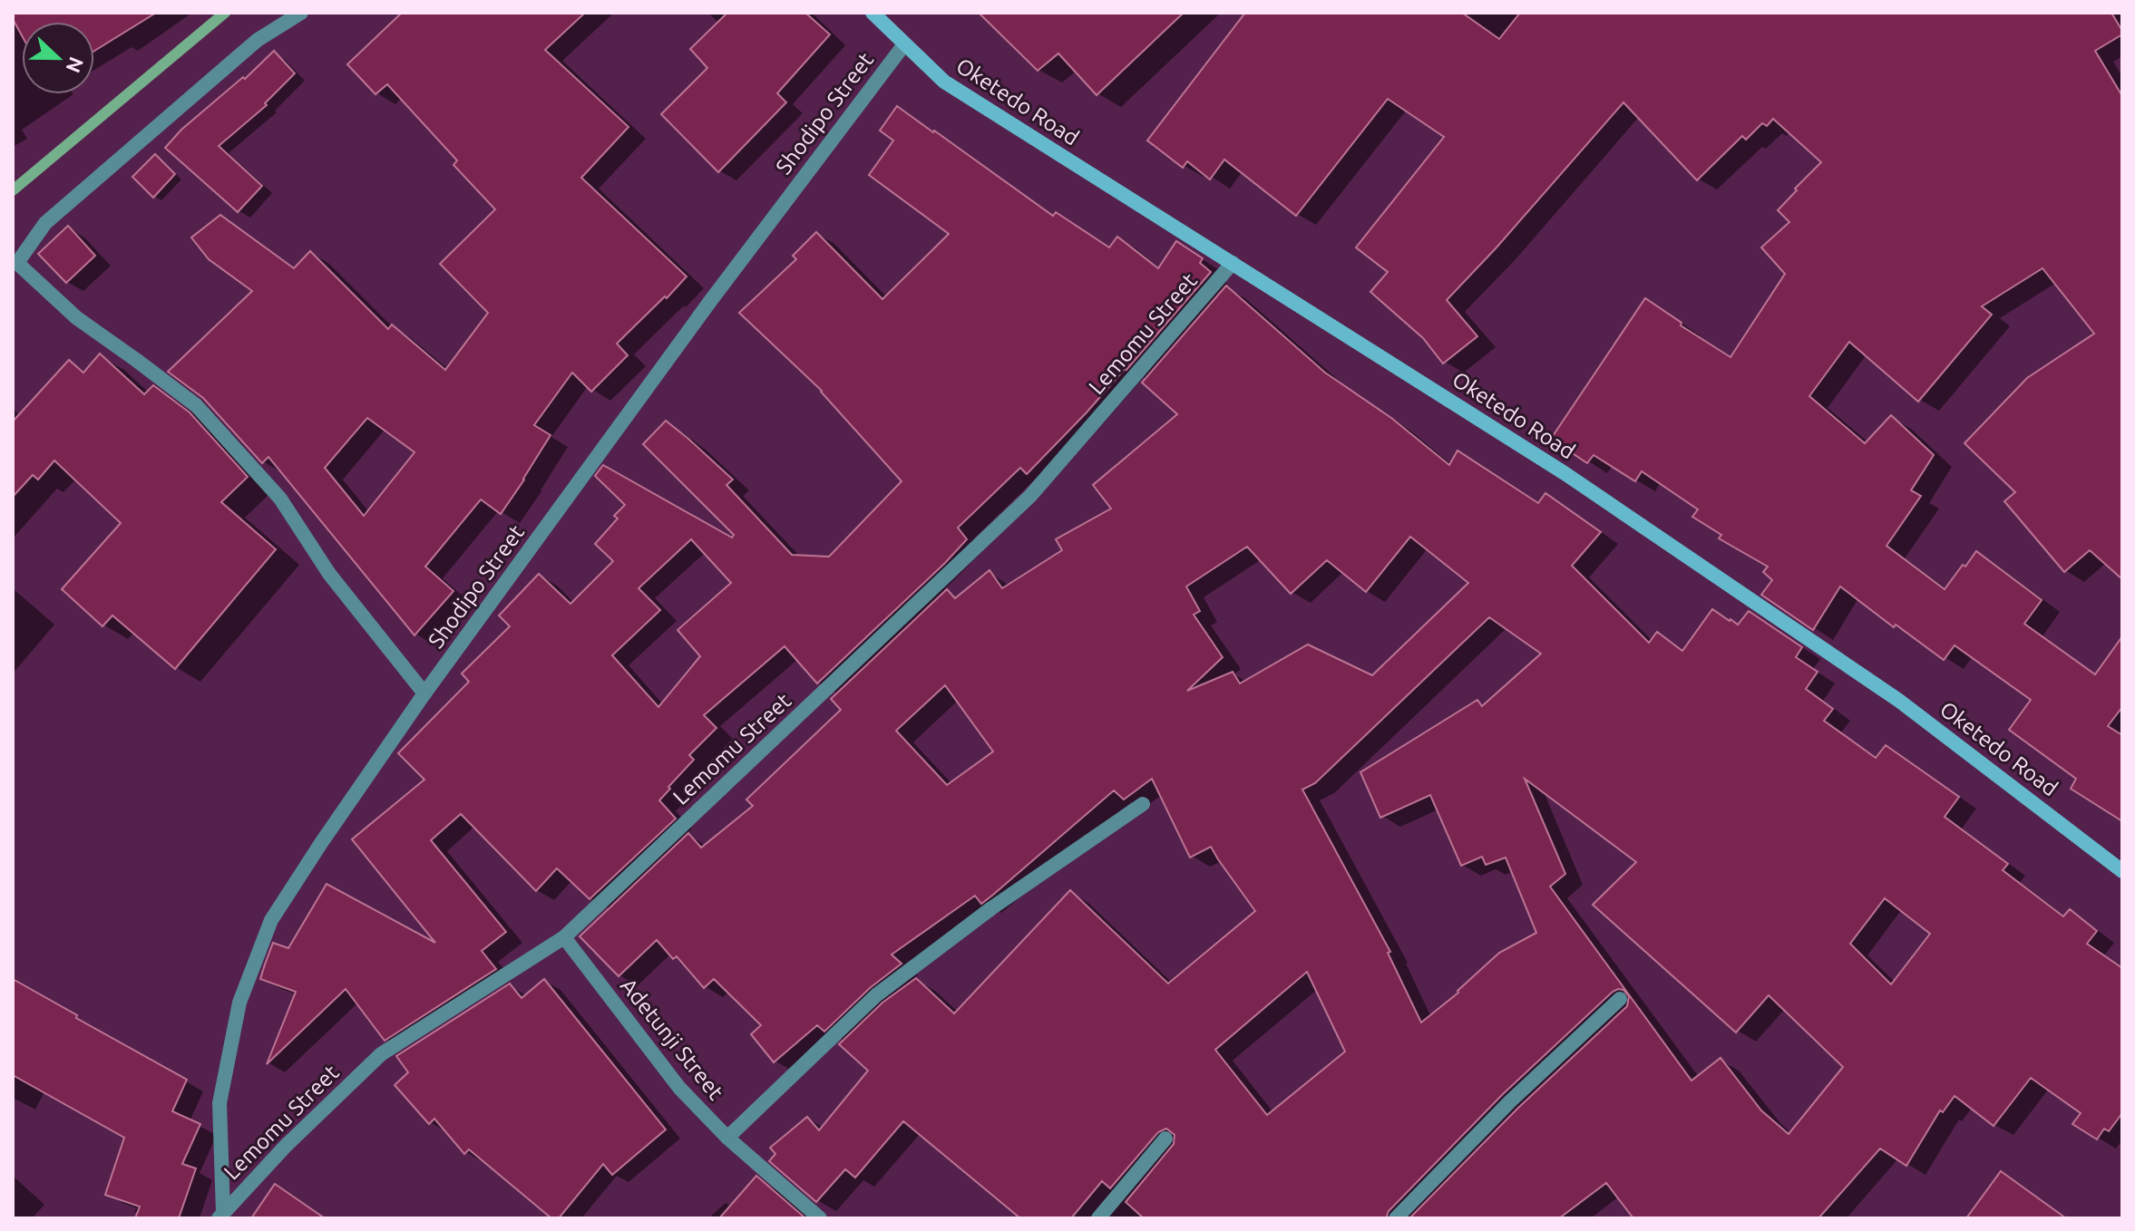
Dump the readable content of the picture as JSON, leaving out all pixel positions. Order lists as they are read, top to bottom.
{
  "streets": {
    "street": [
      "Oketedo Road",
      "Shodipo Street",
      "Lemomu Street",
      "Adetunji Street"
    ]
  },
  "crossings": [
    ["Oketedo Road", "Shodipo Street"],
    ["Oketedo Road", "Lemomu Street"],
    ["Shodipo Street", "Lemomu Street"],
    ["Lemomu Street", "Adetunji Street"]
  ],
  "north": "right"
}
